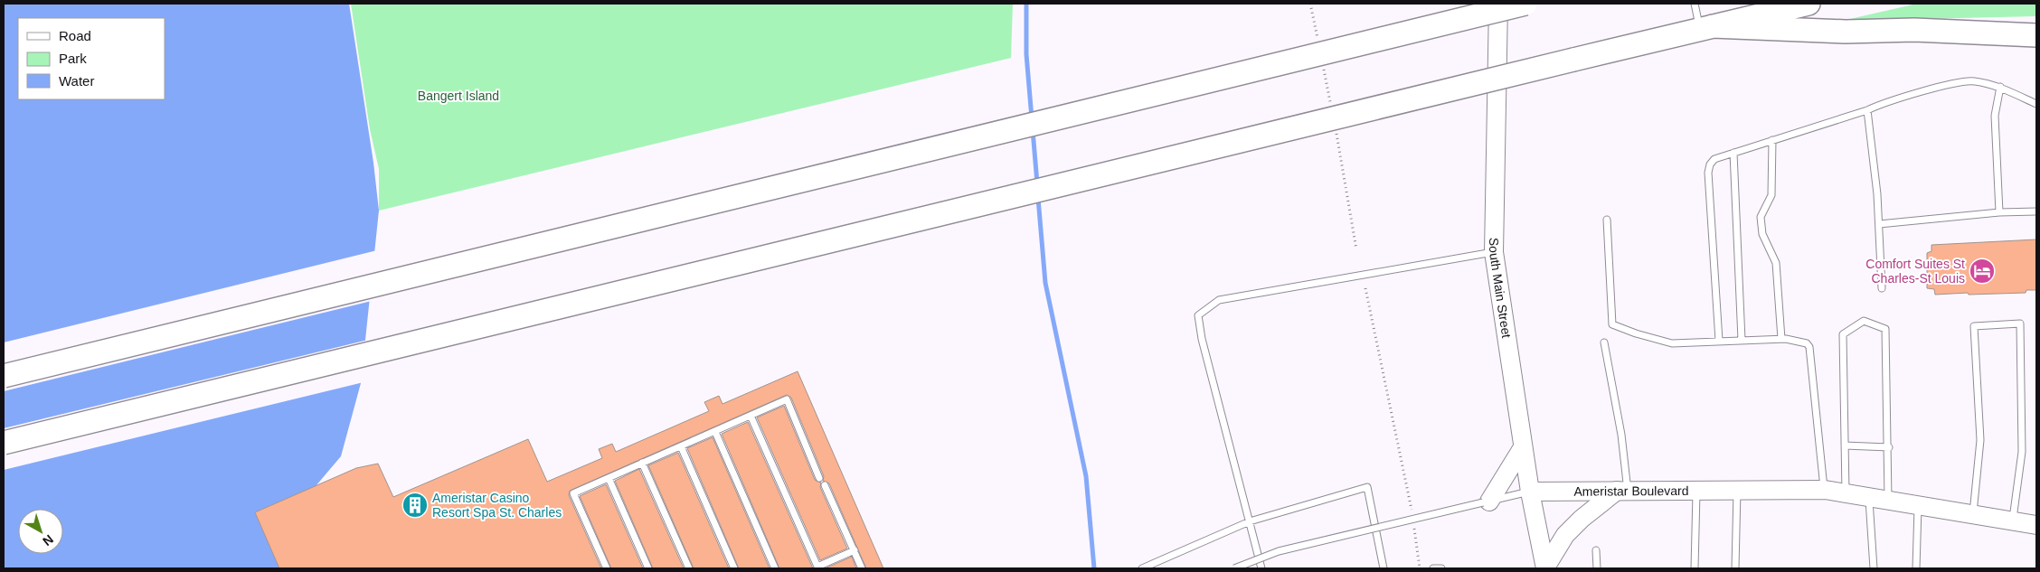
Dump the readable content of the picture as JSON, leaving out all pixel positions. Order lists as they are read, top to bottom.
{
  "streets": {
    "street": ["South Main Street", "Ameristar Boulevard"]
  },
  "crossings": [
    ["South Main Street", "Ameristar Boulevard"]
  ],
  "parks": ["Bangert Island"],
  "places": {
    "hotel": ["Comfort Suites St Charles-St Louis"],
    "building": ["Ameristar Casino Resort Spa St. Charles"]
  },
  "legend": ["Road", "Park", "Water"],
  "north": "bottom right"
}
